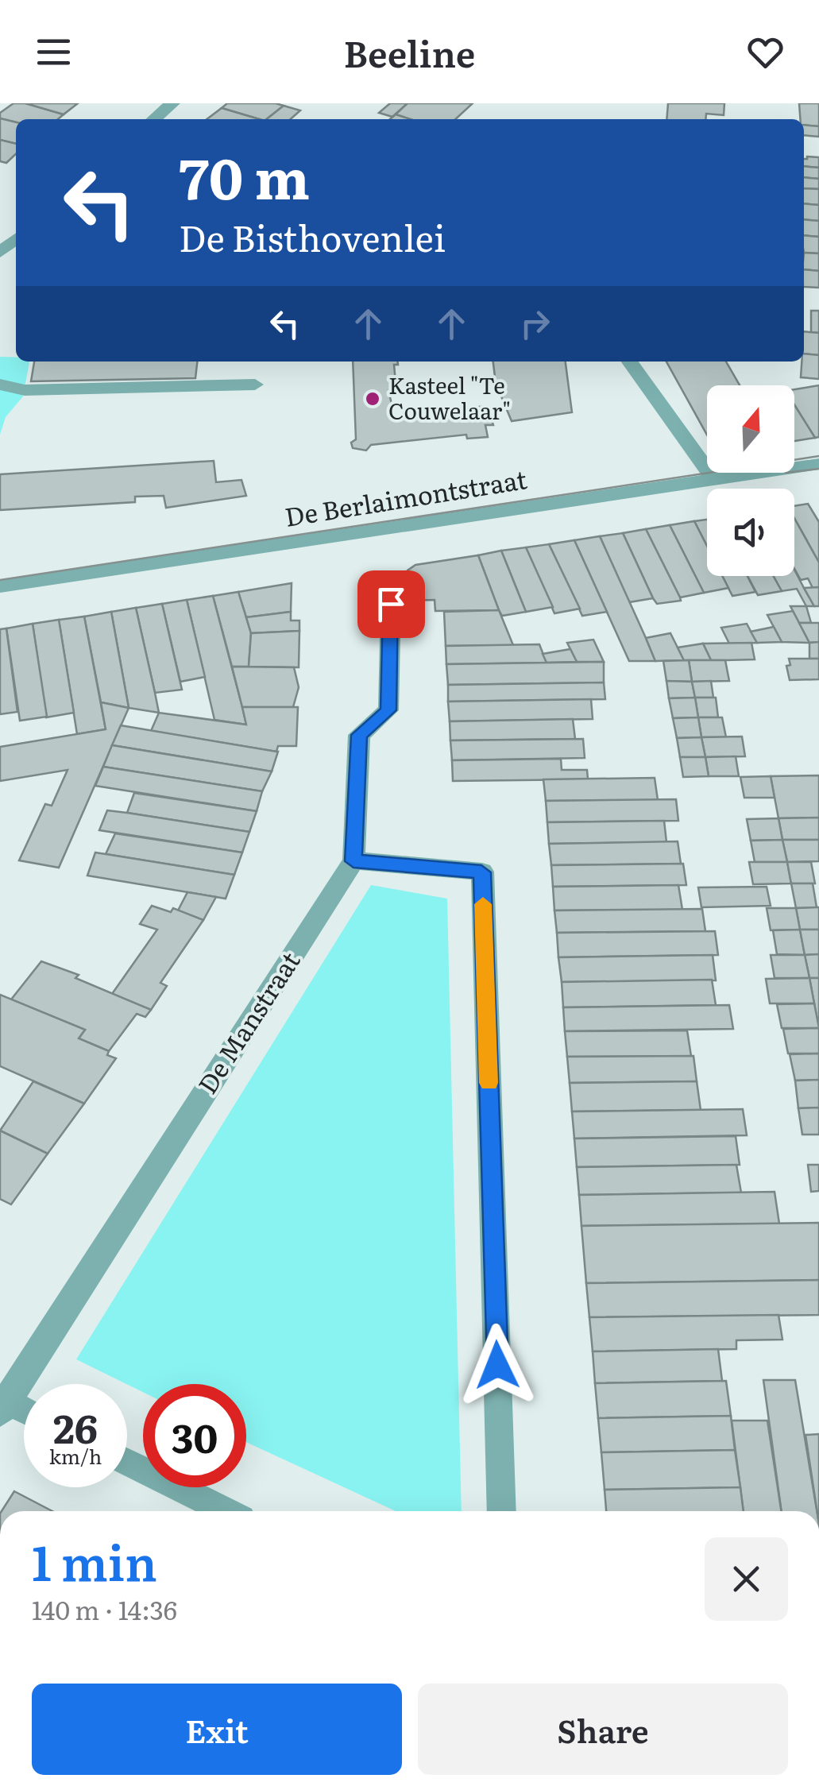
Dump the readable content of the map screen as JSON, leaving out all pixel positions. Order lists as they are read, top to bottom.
{
  "streets": {
    "street": ["De Berlaimontstraat", "De Manstraat"]
  },
  "places": ["Kasteel \"Te Couwelaar\""],
  "north": "top",
  "page": {
    "header": "Beeline",
    "turn": ["70 m", "De Bisthovenlei"],
    "speed": "26 km/h",
    "limit": "30",
    "heading": ["1 min", "140 m · 14:36"],
    "buttons": ["Exit", "Share"]
  }
}
